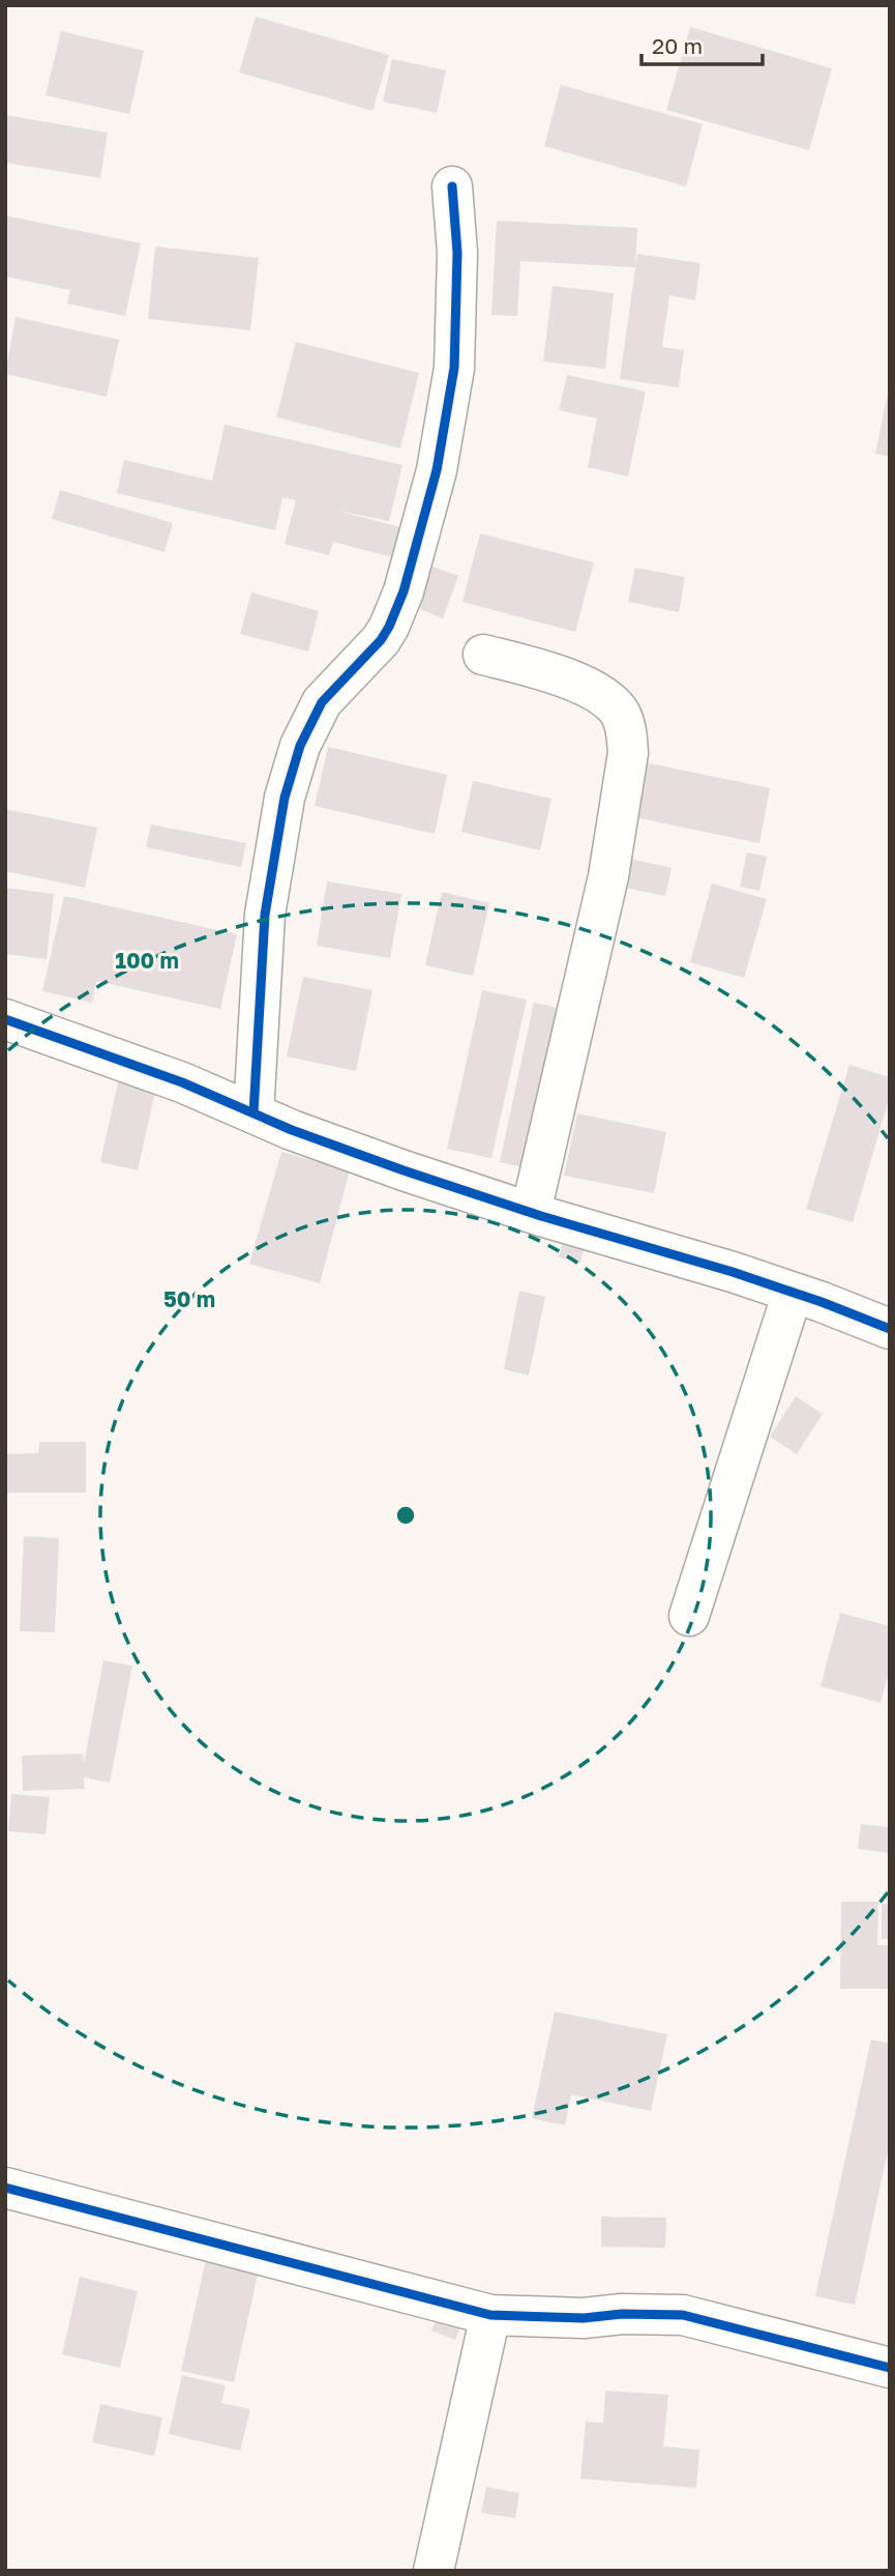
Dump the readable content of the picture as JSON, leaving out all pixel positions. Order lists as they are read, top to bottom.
{
  "scale_bar": "20 m",
  "rings": ["100 m", "50 m"]
}
